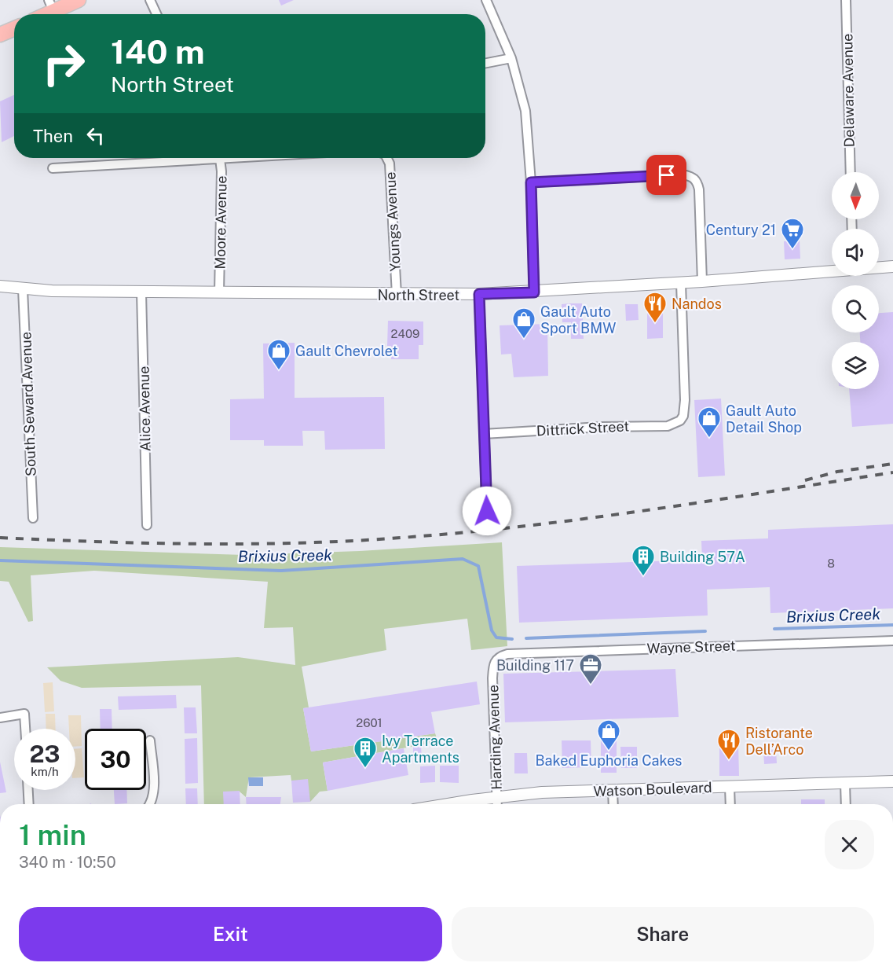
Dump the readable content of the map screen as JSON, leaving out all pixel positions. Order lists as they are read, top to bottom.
{
  "streets": {
    "street": [
      "Delaware Avenue",
      "Youngs Avenue",
      "Moore Avenue",
      "North Street",
      "South Seward Avenue",
      "Alice Avenue",
      "Dittrick Street",
      "Wayne Street",
      "Harding Avenue",
      "Watson Boulevard"
    ]
  },
  "crossings": [
    ["Youngs Avenue", "North Street"],
    ["Moore Avenue", "North Street"],
    ["North Street", "South Seward Avenue"],
    ["North Street", "Alice Avenue"],
    ["North Street", "Dittrick Street"],
    ["Wayne Street", "Harding Avenue"],
    ["Harding Avenue", "Watson Boulevard"]
  ],
  "water": ["Brixius Creek"],
  "places": {
    "supermarket": ["Century 21"],
    "restaurant": ["Nandos", "Ristorante Dell’Arco"],
    "shop": [
      "Gault Auto Sport BMW",
      "Gault Chevrolet",
      "Gault Auto Detail Shop",
      "Baked Euphoria Cakes"
    ],
    "building": ["Building 57A", "Ivy Terrace Apartments"],
    "office": ["Building 117"]
  },
  "house_numbers": ["2409", "8", "2601"],
  "north": "bottom",
  "page": {
    "turn": ["140 m", "North Street"],
    "then": "Then",
    "speed": "23 km/h",
    "limit": "30",
    "heading": ["1 min", "340 m · 10:50"],
    "buttons": ["Exit", "Share"]
  }
}
